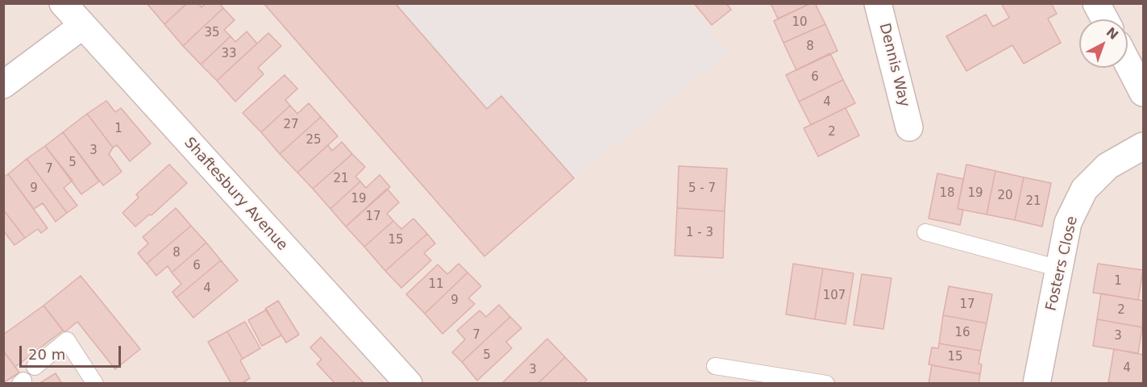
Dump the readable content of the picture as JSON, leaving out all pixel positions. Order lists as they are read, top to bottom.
{
  "streets": {
    "street": ["Dennis Way", "Shaftesbury Avenue", "Fosters Close"]
  },
  "house_numbers": [
    "10",
    "35",
    "8",
    "33",
    "6",
    "4",
    "27",
    "1",
    "2",
    "25",
    "3",
    "5",
    "7",
    "21",
    "9",
    "5 - 7",
    "18",
    "19",
    "20",
    "19",
    "21",
    "17",
    "1 - 3",
    "15",
    "8",
    "6",
    "1",
    "11",
    "4",
    "107",
    "9",
    "17",
    "2",
    "16",
    "7",
    "3",
    "5",
    "15",
    "4",
    "3"
  ],
  "scale_bar": "20 m",
  "north": "top right"
}
